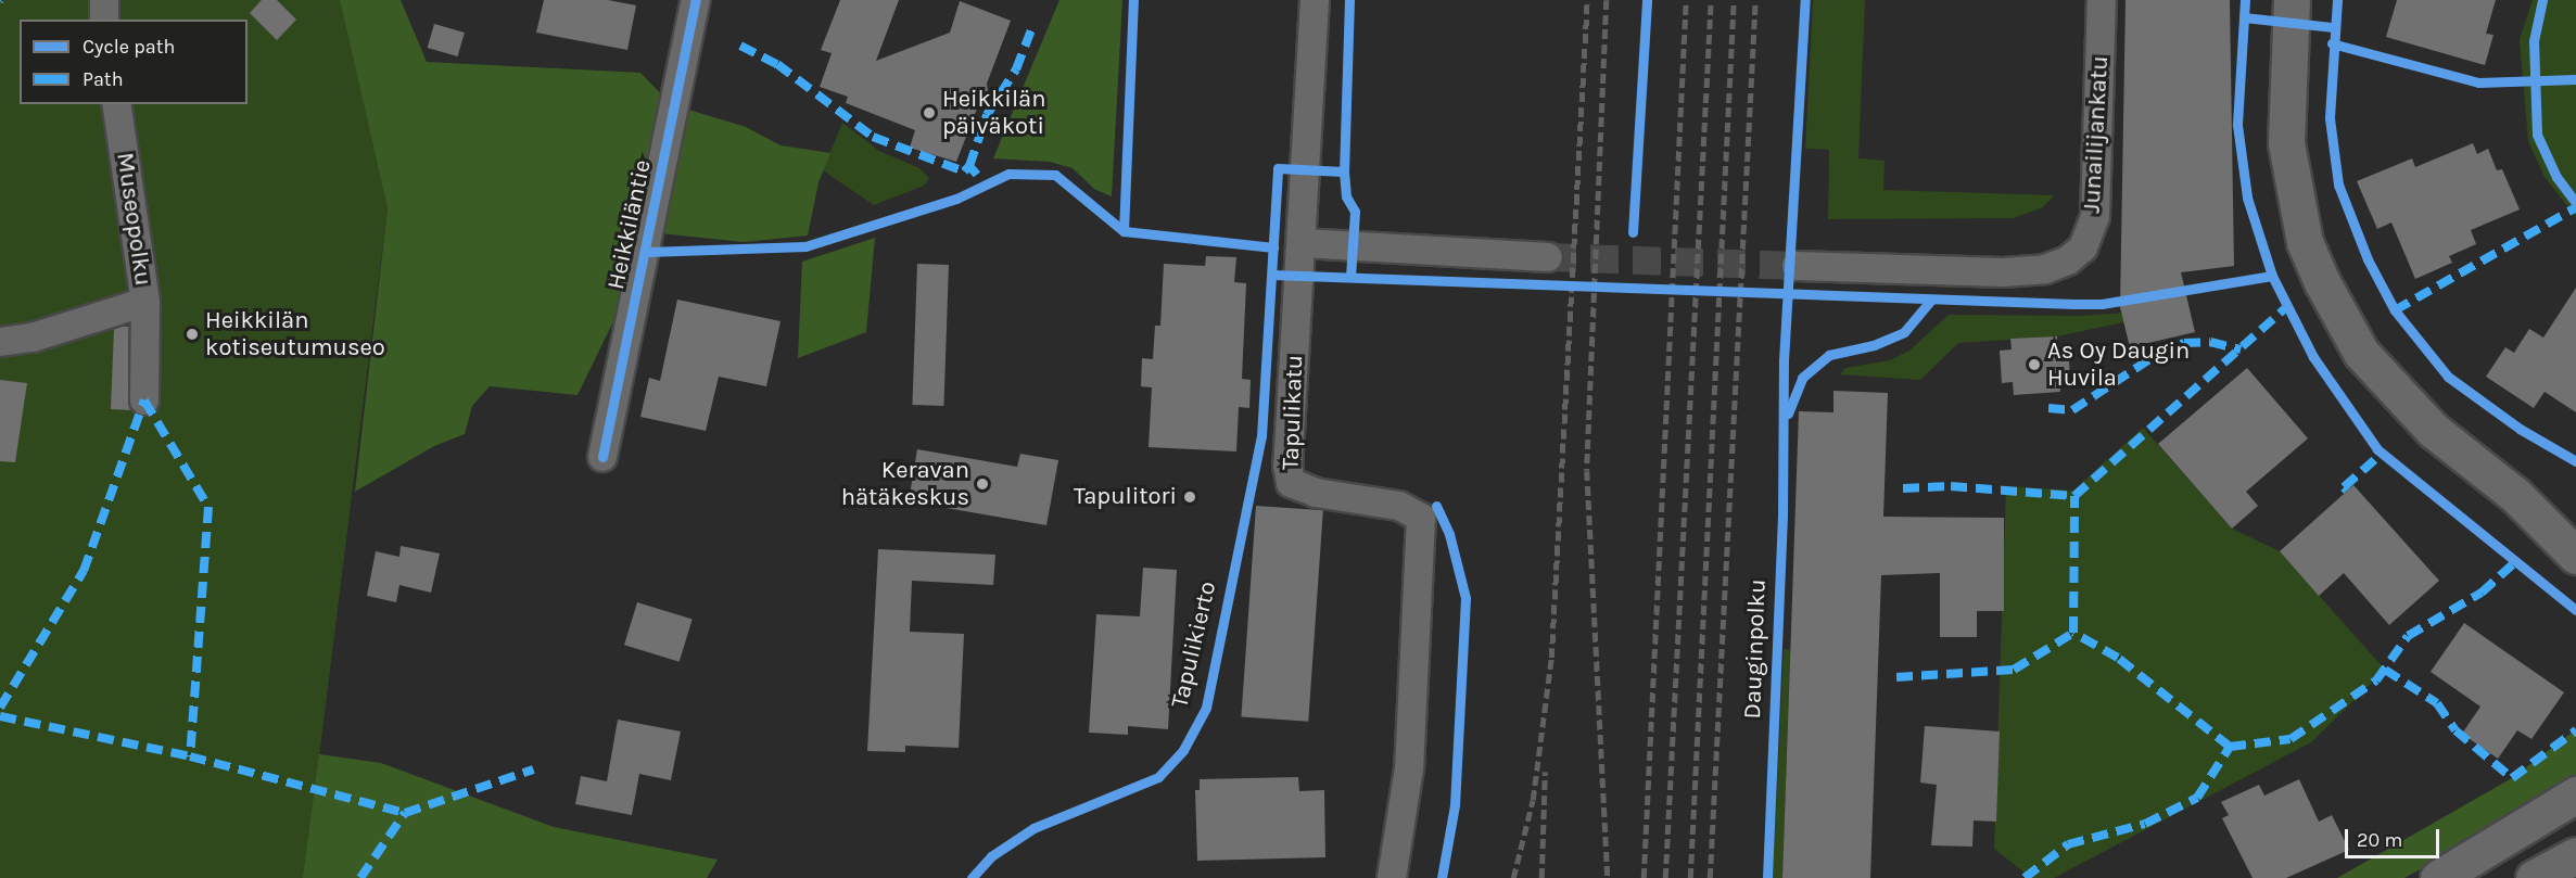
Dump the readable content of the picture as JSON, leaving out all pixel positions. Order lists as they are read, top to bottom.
{
  "streets": {
    "street": [
      "Junailijankatu",
      "Museopolku",
      "Heikkiläntie",
      "Tapulikatu"
    ],
    "cycle path": ["Tapulikierto", "Dauginpolku"]
  },
  "places": [
    "Heikkilän päiväkoti",
    "Heikkilän kotiseutumuseo",
    "As Oy Daugin Huvila",
    "Keravan hätäkeskus",
    "Tapulitori"
  ],
  "legend": ["Cycle path", "Path"],
  "scale_bar": "20 m"
}
